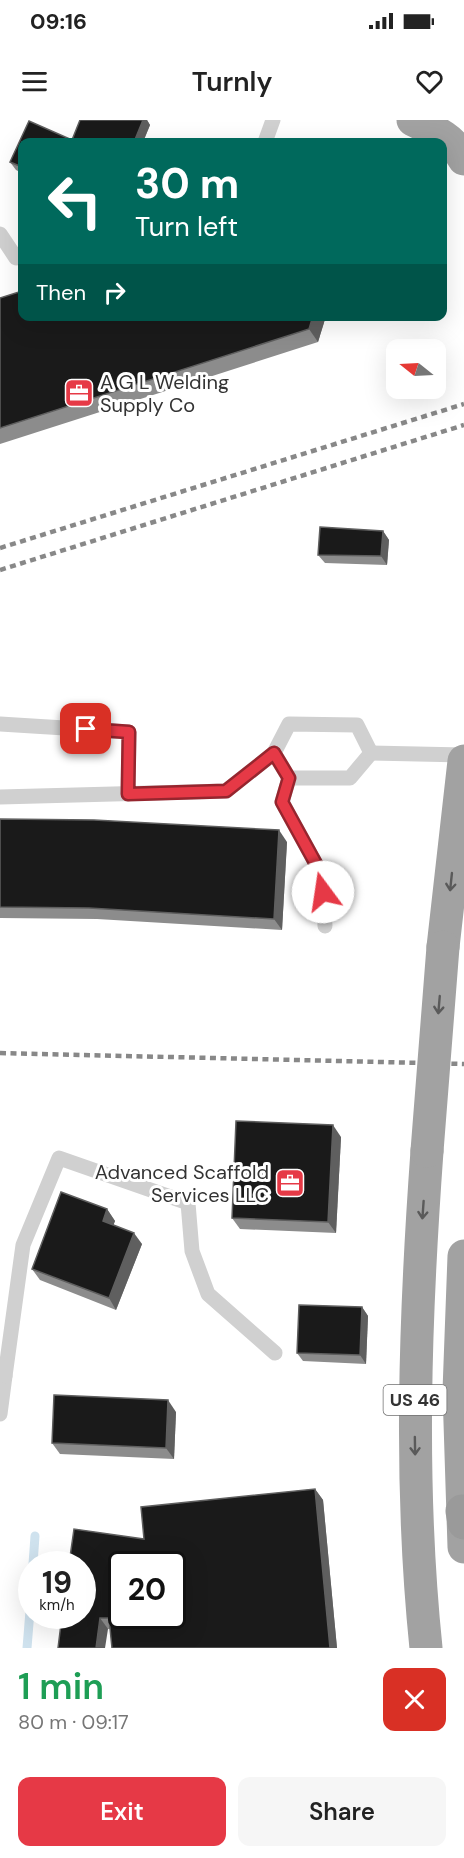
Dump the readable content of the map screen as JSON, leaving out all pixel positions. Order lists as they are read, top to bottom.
{
  "streets": {
    "highway": ["US 46"]
  },
  "places": {
    "office": ["A G L Welding Supply Co", "Advanced Scaffold Services LLC"]
  },
  "north": "left",
  "page": {
    "status": "09:16",
    "header": "Turnly",
    "turn": ["30 m", "Turn left"],
    "then": "Then",
    "speed": "19 km/h",
    "limit": "20",
    "heading": ["1 min", "80 m · 09:17"],
    "buttons": ["Exit", "Share"]
  }
}
